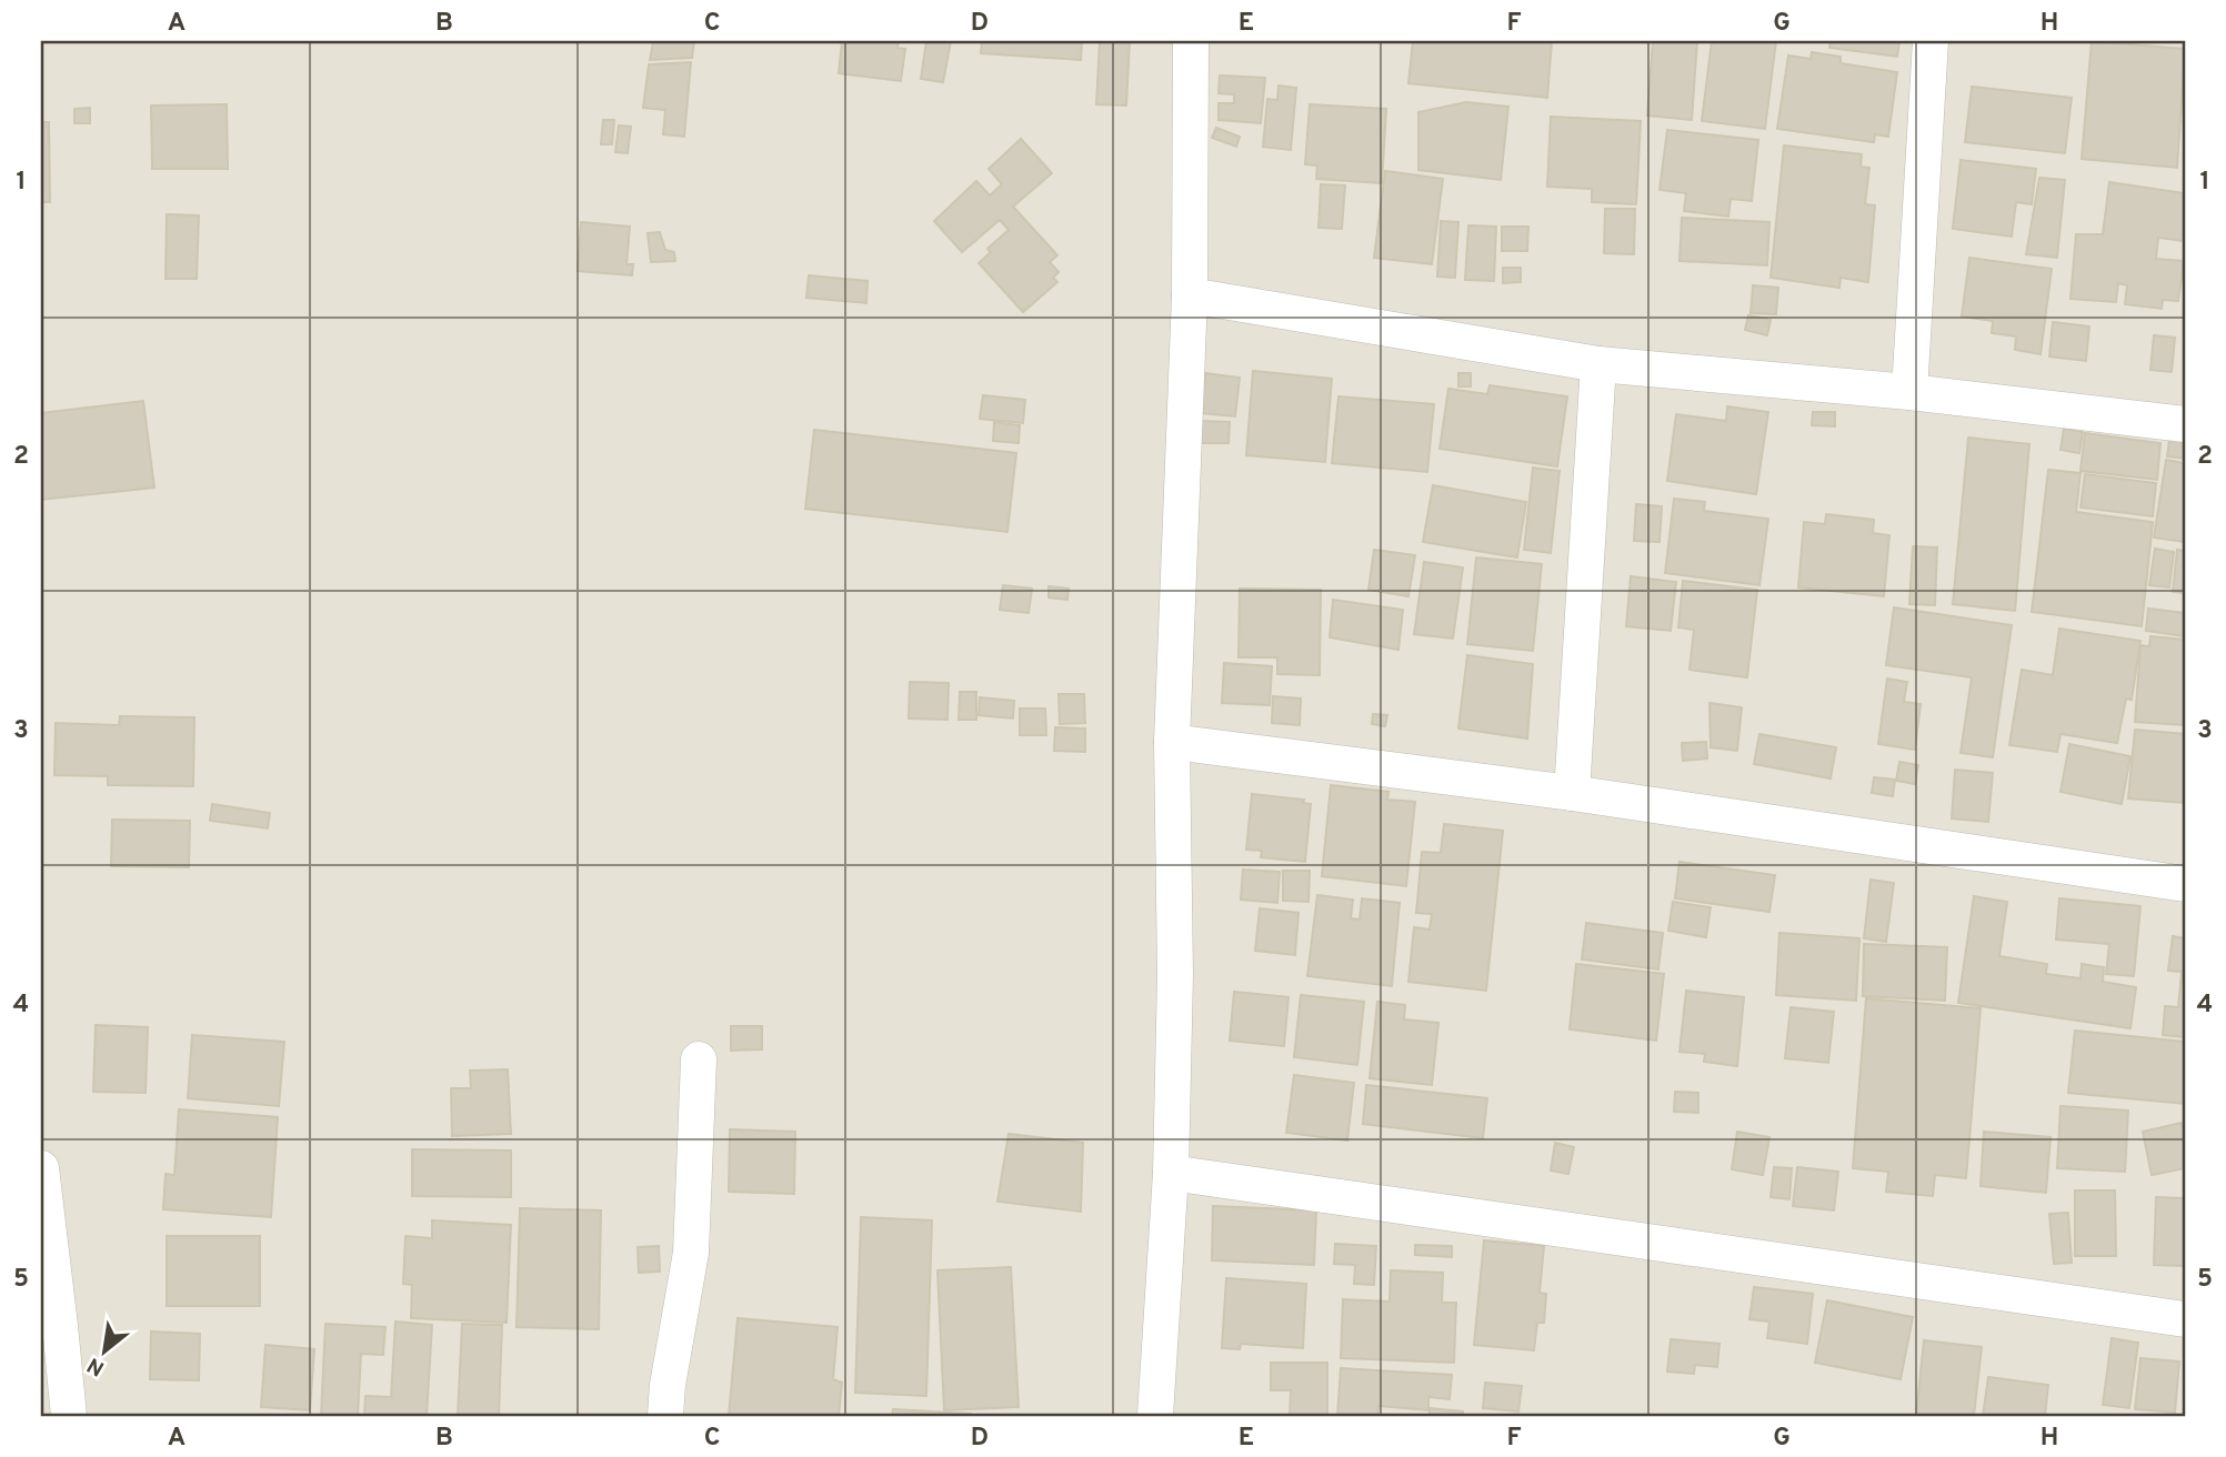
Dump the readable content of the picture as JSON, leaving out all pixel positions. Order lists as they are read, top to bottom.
{
  "north": "bottom left",
  "grid": {
    "columns": [
      "A",
      "B",
      "C",
      "D",
      "E",
      "F",
      "G",
      "H"
    ],
    "rows": [
      "1",
      "2",
      "3",
      "4",
      "5"
    ]
  }
}
